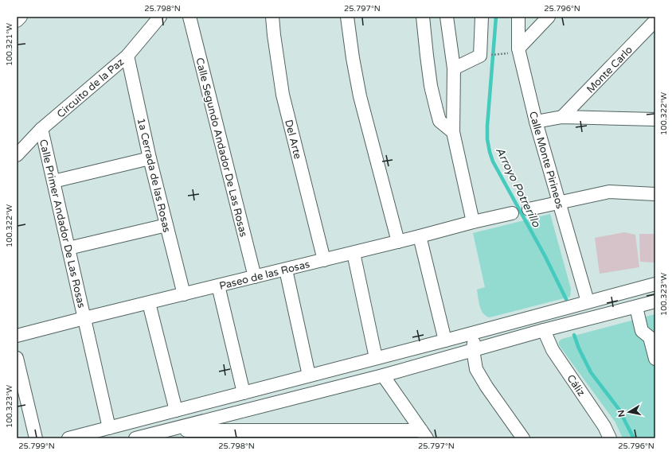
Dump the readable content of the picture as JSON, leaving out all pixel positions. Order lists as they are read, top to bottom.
{
  "streets": {
    "street": [
      "Monte Carlo",
      "Circuito de la Paz",
      "Del Arte",
      "Calle Segundo Andador De Las Rosas",
      "Calle Monte Pirineos",
      "1a Cerrada de las Rosas",
      "Calle Primer Andador De Las Rosas",
      "Paseo de las Rosas",
      "Cáliz"
    ]
  },
  "crossings": [
    ["Circuito de la Paz", "1a Cerrada de las Rosas"],
    ["Circuito de la Paz", "Calle Primer Andador De Las Rosas"],
    ["Del Arte", "Paseo de las Rosas"],
    ["Calle Segundo Andador De Las Rosas", "Paseo de las Rosas"],
    ["1a Cerrada de las Rosas", "Paseo de las Rosas"],
    ["Calle Primer Andador De Las Rosas", "Paseo de las Rosas"]
  ],
  "water": ["Arroyo Potrerillo"],
  "north": "left",
  "coordinates": [
    "25.798°N",
    "25.797°N",
    "25.796°N",
    "100.321°W",
    "100.322°W",
    "100.323°W",
    "25.799°N"
  ]
}
